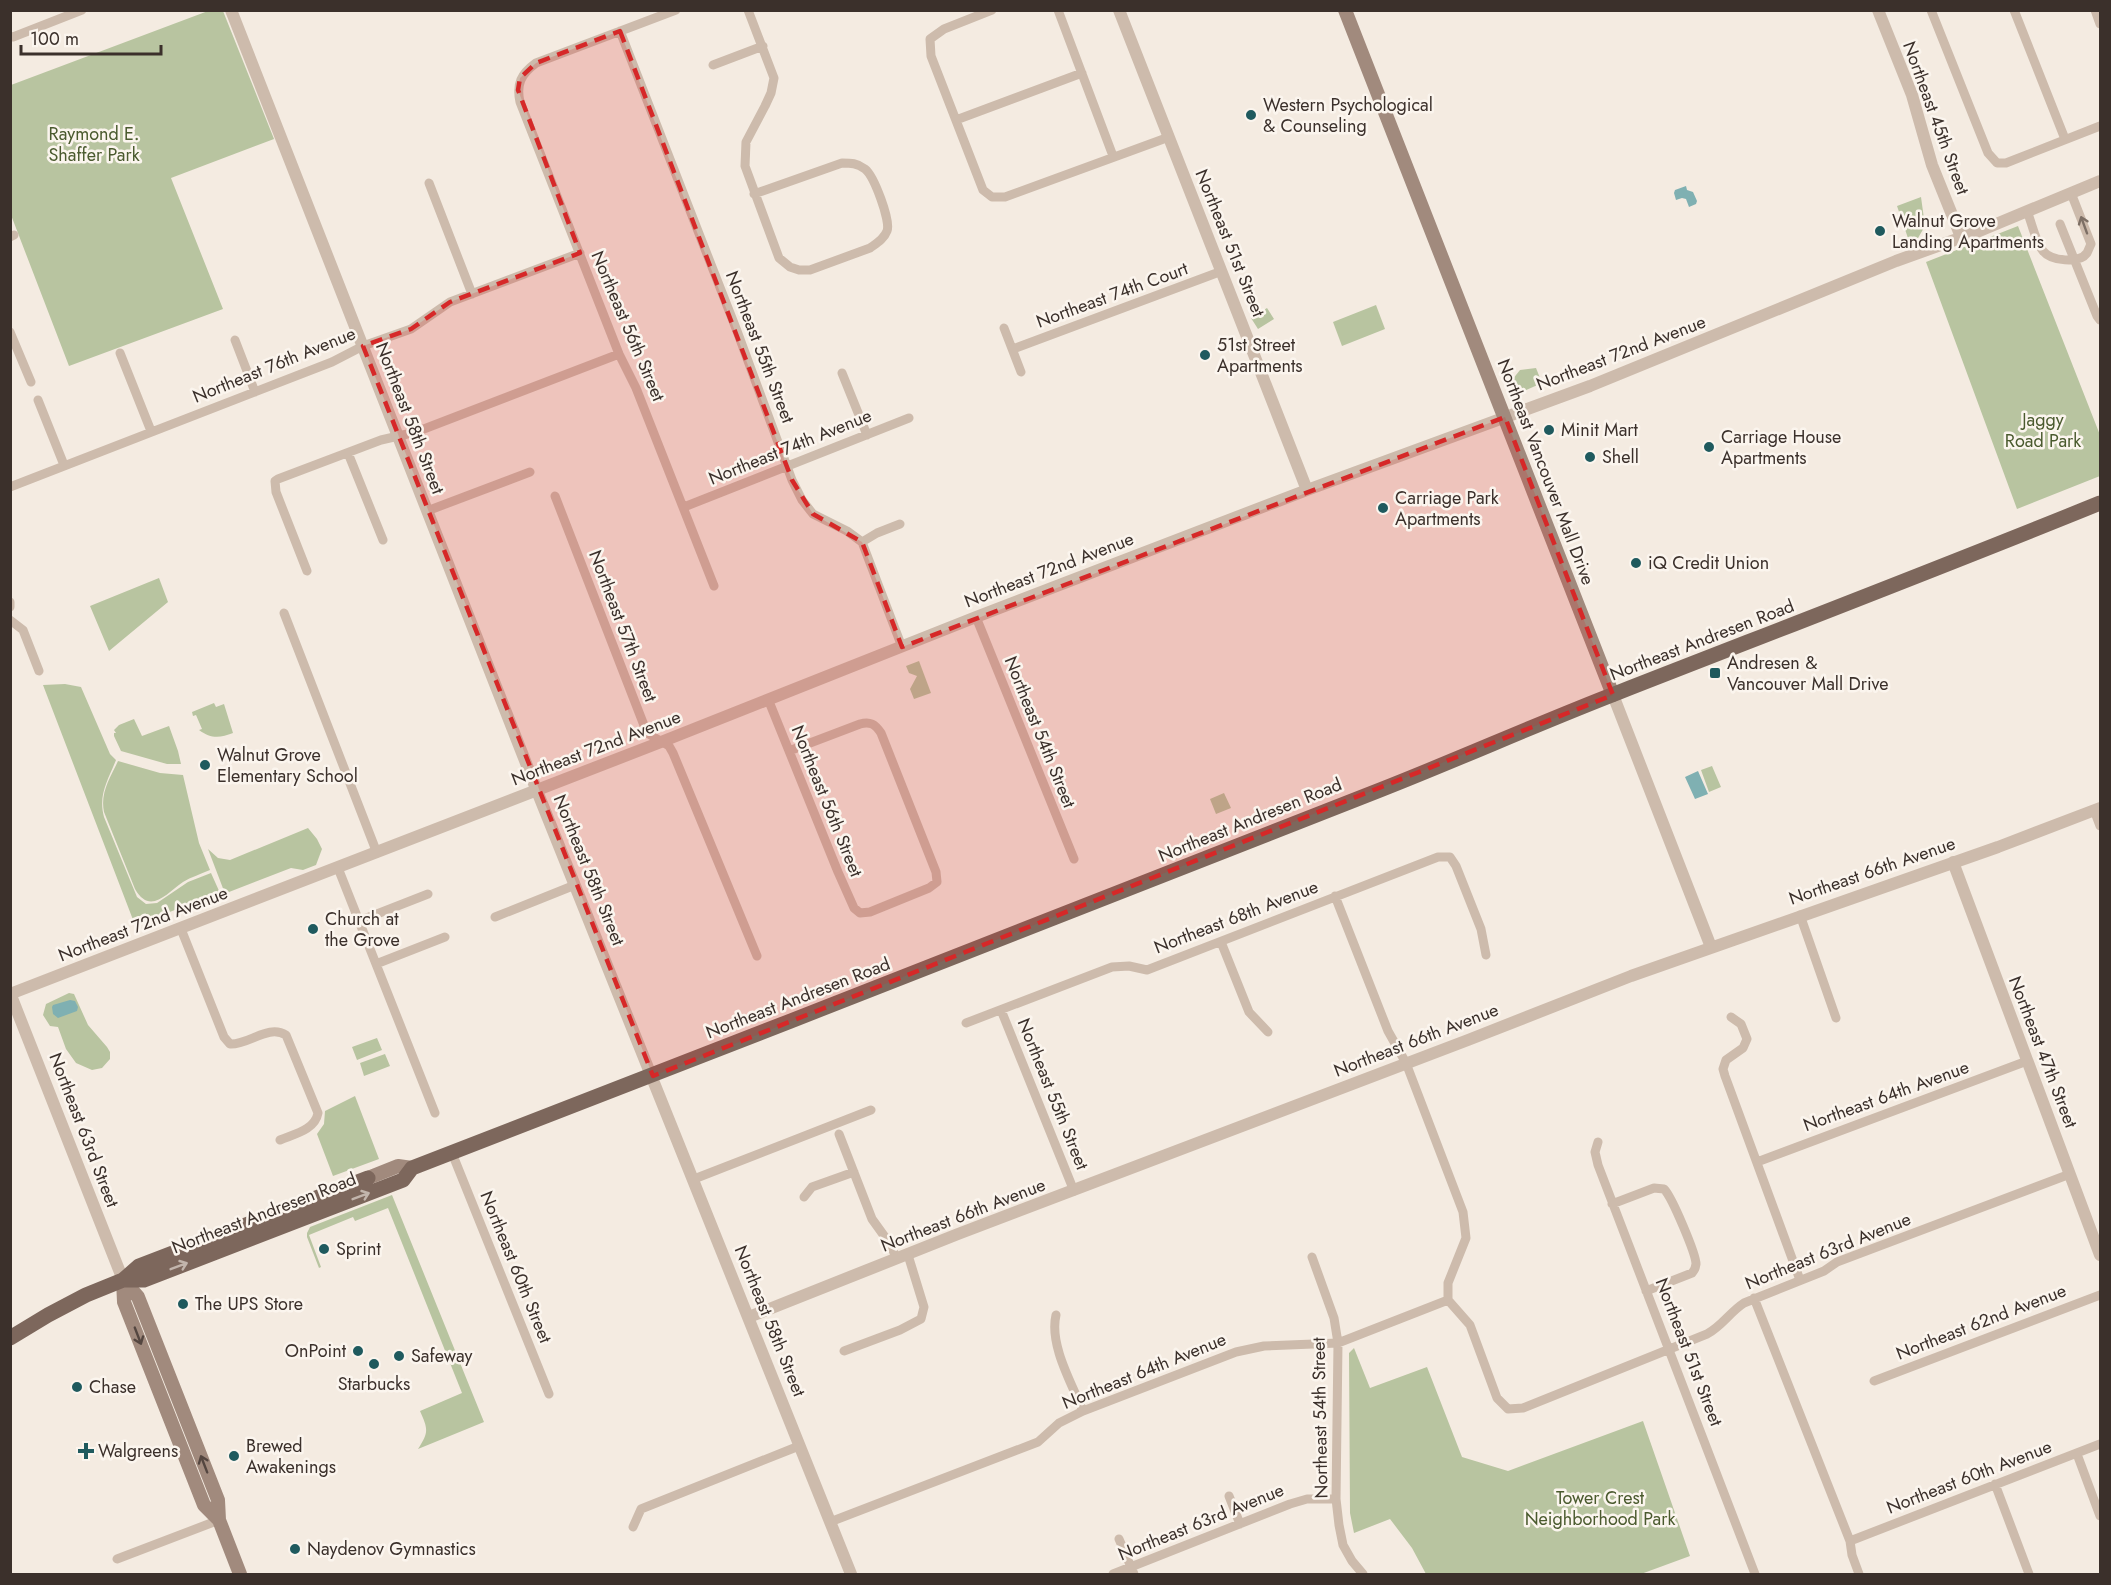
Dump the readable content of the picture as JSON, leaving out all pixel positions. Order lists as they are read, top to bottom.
{
  "streets": {
    "main road": ["Northeast Vancouver Mall Drive", "Northeast Andresen Road", "Northeast 63rd Street"],
    "street": [
      "Northeast 45th Street",
      "Northeast 51st Street",
      "Northeast 74th Court",
      "Northeast 56th Street",
      "Northeast 55th Street",
      "Northeast 72nd Avenue",
      "Northeast 76th Avenue",
      "Northeast 58th Street",
      "Northeast 74th Avenue",
      "Northeast 57th Street",
      "Northeast 54th Street",
      "Northeast 66th Avenue",
      "Northeast 68th Avenue",
      "Northeast 47th Street",
      "Northeast 64th Avenue",
      "Northeast 63rd Avenue",
      "Northeast 60th Street",
      "Northeast 62nd Avenue",
      "Northeast 60th Avenue"
    ]
  },
  "crossings": [
    ["Northeast 45th Street", "Northeast 72nd Avenue"],
    ["Northeast 51st Street", "Northeast 74th Court"],
    ["Northeast 51st Street", "Northeast 72nd Avenue"],
    ["Northeast 51st Street", "Northeast 63rd Avenue"],
    ["Northeast 56th Street", "Northeast 55th Street"],
    ["Northeast 56th Street", "Northeast 72nd Avenue"],
    ["Northeast 56th Street", "Northeast 76th Avenue"],
    ["Northeast 56th Street", "Northeast 74th Avenue"],
    ["Northeast 55th Street", "Northeast 74th Avenue"],
    ["Northeast 55th Street", "Northeast 66th Avenue"],
    ["Northeast 55th Street", "Northeast 68th Avenue"],
    ["Northeast 72nd Avenue", "Northeast 58th Street"],
    ["Northeast 72nd Avenue", "Northeast Vancouver Mall Drive"],
    ["Northeast 72nd Avenue", "Northeast 57th Street"],
    ["Northeast 72nd Avenue", "Northeast 54th Street"],
    ["Northeast 72nd Avenue", "Northeast 63rd Street"],
    ["Northeast 76th Avenue", "Northeast 58th Street"],
    ["Northeast 58th Street", "Northeast Andresen Road"],
    ["Northeast 58th Street", "Northeast 66th Avenue"],
    ["Northeast 58th Street", "Northeast 64th Avenue"],
    ["Northeast Vancouver Mall Drive", "Northeast Andresen Road"],
    ["Northeast Vancouver Mall Drive", "Northeast 66th Avenue"],
    ["Northeast Andresen Road", "Northeast 63rd Street"],
    ["Northeast Andresen Road", "Northeast 60th Street"],
    ["Northeast 54th Street", "Northeast 64th Avenue"],
    ["Northeast 54th Street", "Northeast 63rd Avenue"],
    ["Northeast 66th Avenue", "Northeast 47th Street"],
    ["Northeast 47th Street", "Northeast 64th Avenue"],
    ["Northeast 47th Street", "Northeast 63rd Avenue"],
    ["Northeast 64th Avenue", "Northeast 63rd Avenue"]
  ],
  "parks": ["Raymond E. Shaffer Park", "Jaggy Road Park", "Tower Crest Neighborhood Park"],
  "places": {
    "other": [
      "Western Psychological & Counseling",
      "Walnut Grove Landing Apartments",
      "51st Street Apartments",
      "Minit Mart",
      "Carriage House Apartments",
      "Shell",
      "Carriage Park Apartments",
      "iQ Credit Union",
      "Walnut Grove Elementary School",
      "Church at the Grove",
      "Sprint",
      "The UPS Store",
      "OnPoint",
      "Safeway",
      "Starbucks",
      "Chase",
      "Brewed Awakenings",
      "Naydenov Gymnastics"
    ],
    "transit": ["Andresen & Vancouver Mall Drive"],
    "health": ["Walgreens"]
  },
  "scale_bar": "100 m"
}
